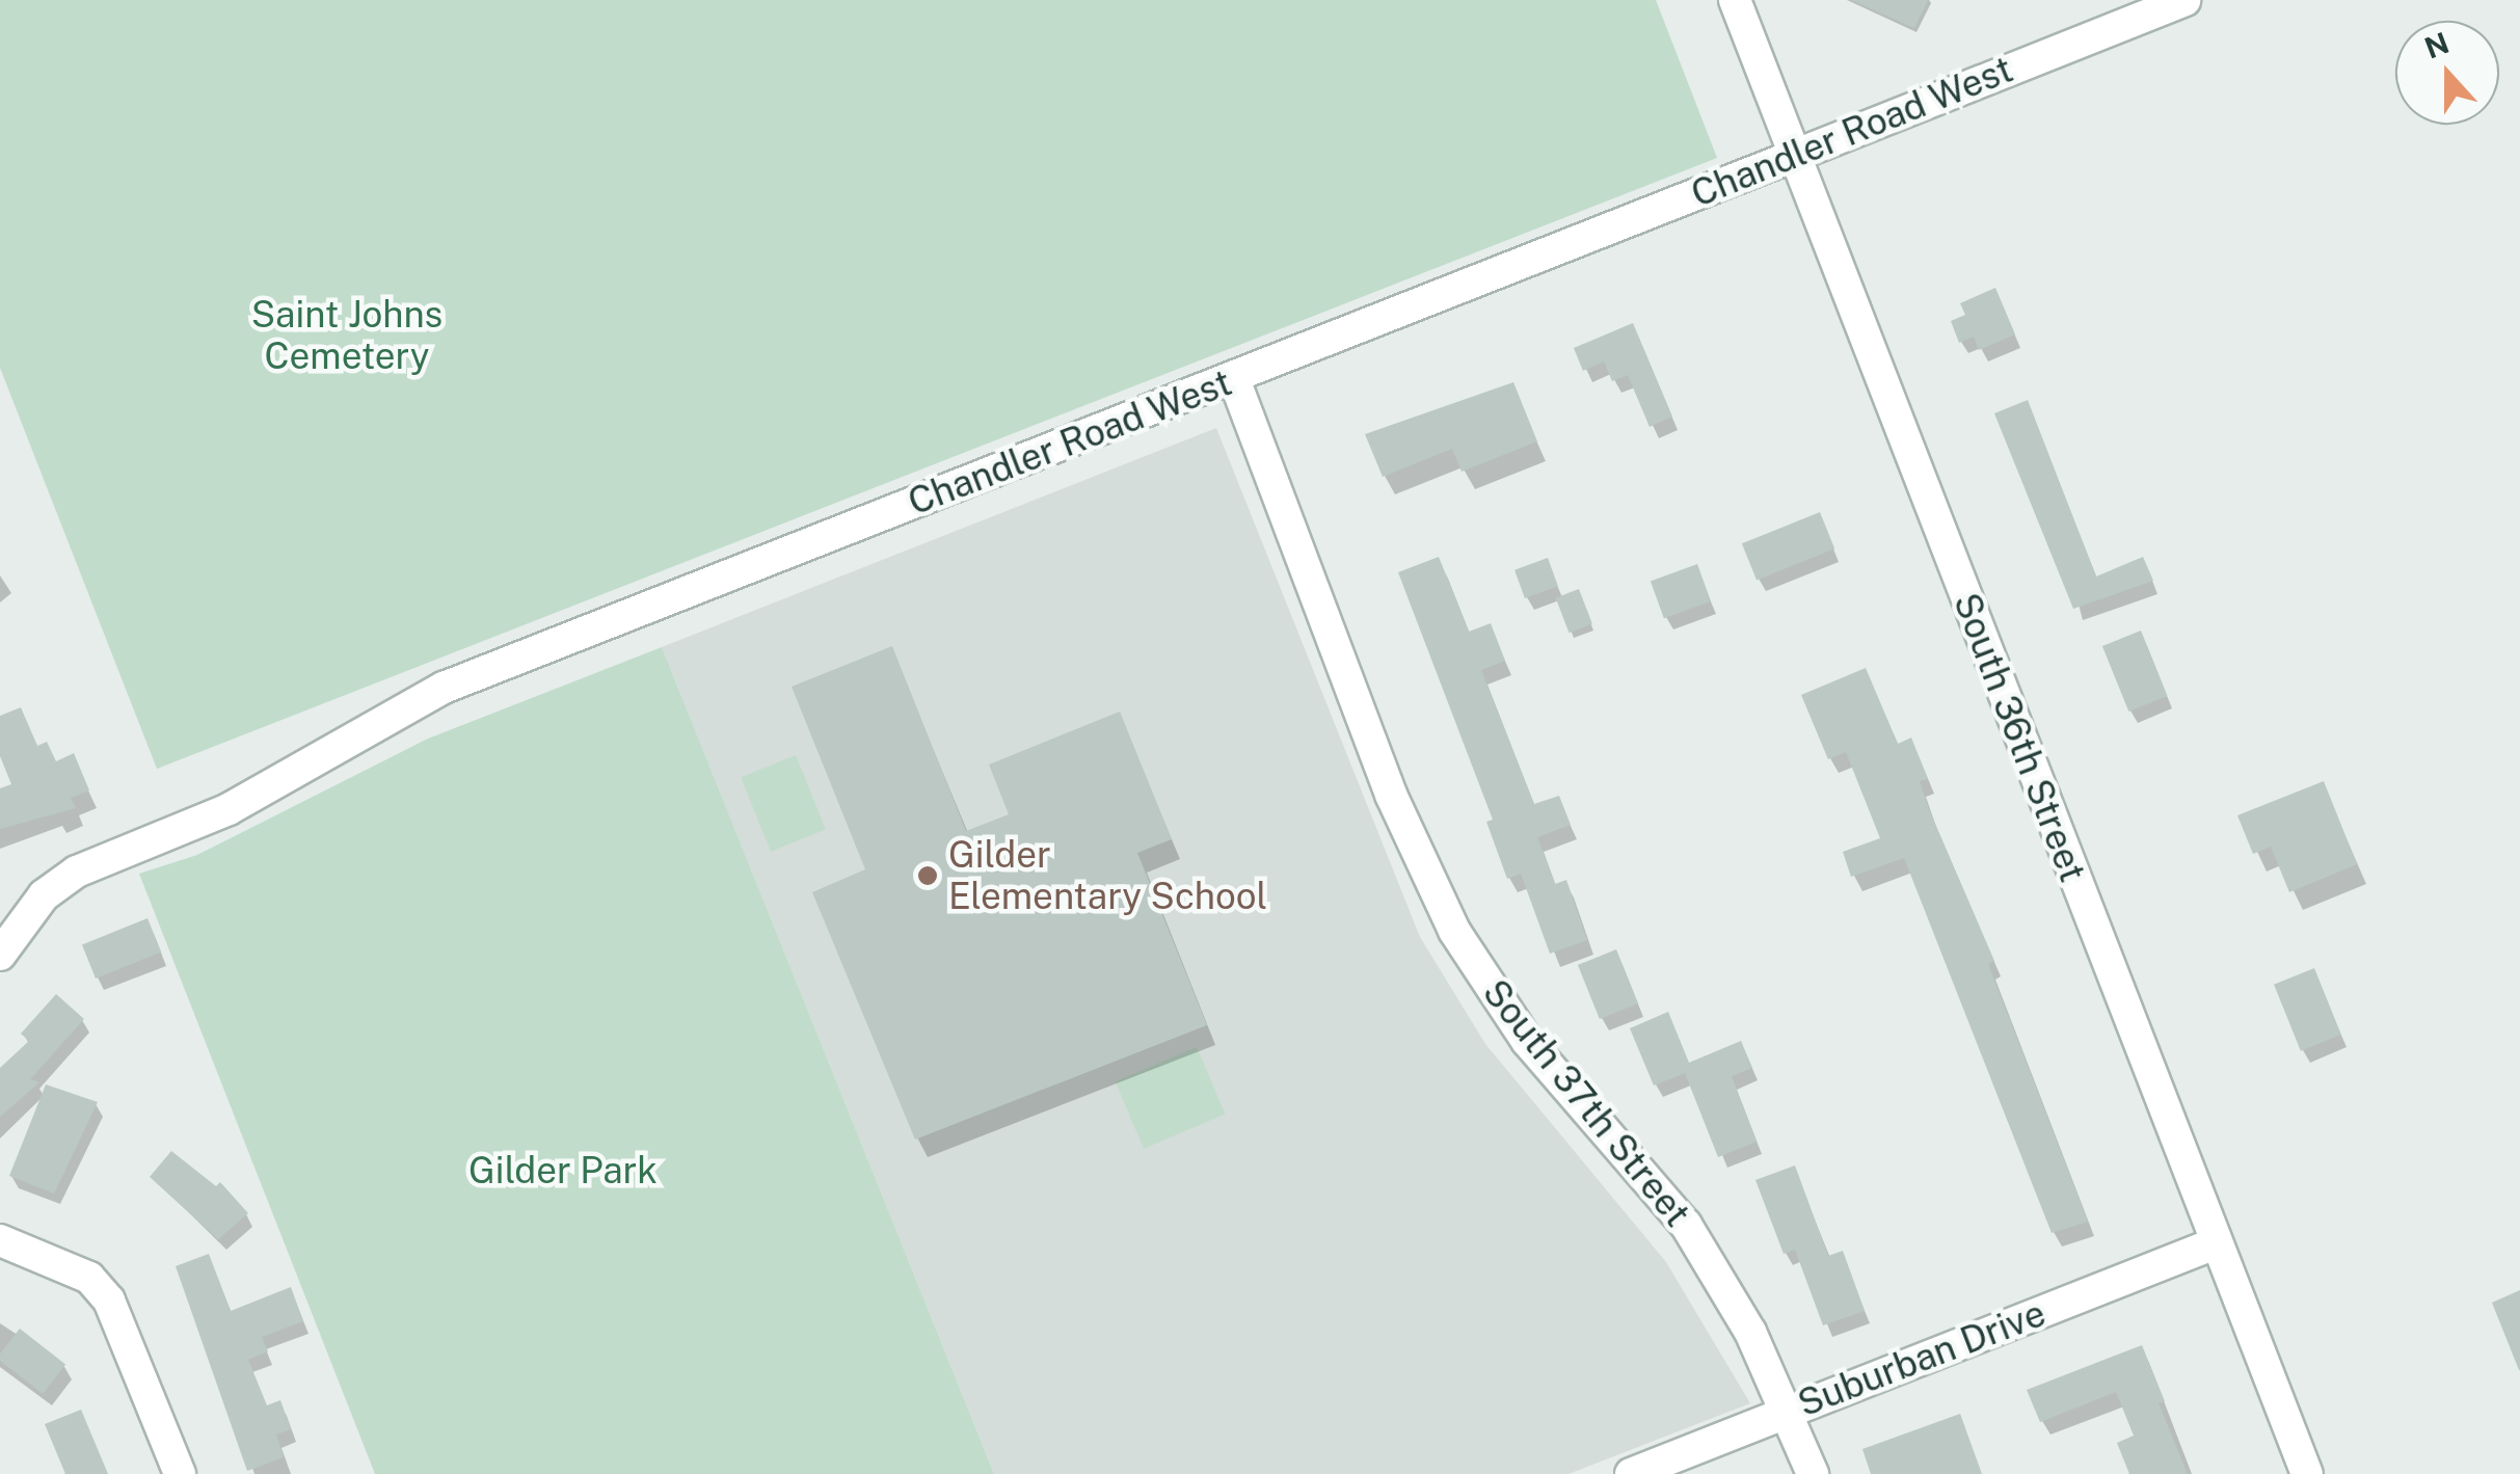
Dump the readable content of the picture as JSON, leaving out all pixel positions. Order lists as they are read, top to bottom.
{
  "streets": {
    "street": [
      "Chandler Road West",
      "South 36th Street",
      "South 37th Street",
      "Suburban Drive"
    ]
  },
  "crossings": [
    ["Chandler Road West", "South 36th Street"],
    ["Chandler Road West", "South 37th Street"],
    ["South 36th Street", "Suburban Drive"],
    ["South 37th Street", "Suburban Drive"]
  ],
  "parks": ["Saint Johns Cemetery", "Gilder Park"],
  "places": ["Gilder Elementary School"],
  "north": "top"
}
